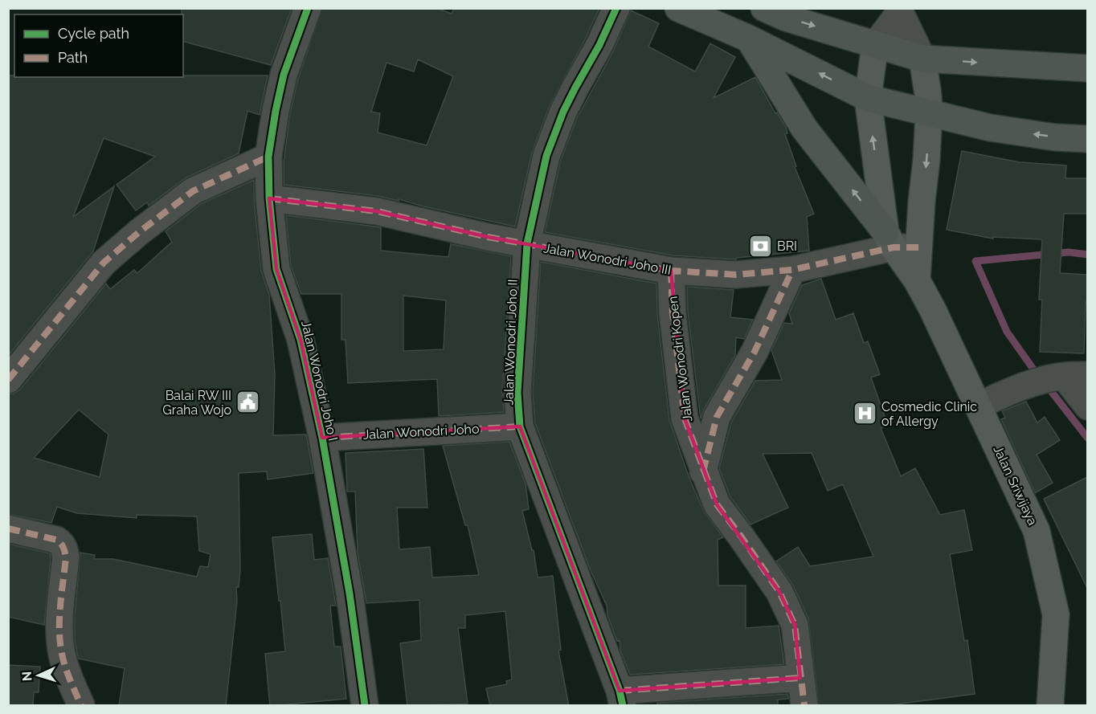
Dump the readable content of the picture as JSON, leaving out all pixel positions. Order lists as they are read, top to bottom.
{
  "streets": {
    "main road": ["Jalan Sriwijaya"],
    "street": [
      "Jalan Wonodri Joho III",
      "Jalan Wonodri Joho II",
      "Jalan Wonodri Kopen",
      "Jalan Wonodri Joho I",
      "Jalan Wonodri Joho"
    ]
  },
  "crossings": [
    ["Jalan Wonodri Joho III", "Jalan Wonodri Joho II"],
    ["Jalan Wonodri Joho III", "Jalan Wonodri Kopen"],
    ["Jalan Wonodri Joho III", "Jalan Wonodri Joho I"],
    ["Jalan Wonodri Joho III", "Jalan Sriwijaya"],
    ["Jalan Wonodri Joho II", "Jalan Wonodri Joho"],
    ["Jalan Wonodri Joho I", "Jalan Wonodri Joho"]
  ],
  "places": {
    "bank": ["BRI"],
    "public building": ["Balai RW III Graha Wojo"],
    "hospital": ["Cosmedic Clinic of Allergy"]
  },
  "legend": ["Cycle path", "Path"],
  "north": "left"
}
